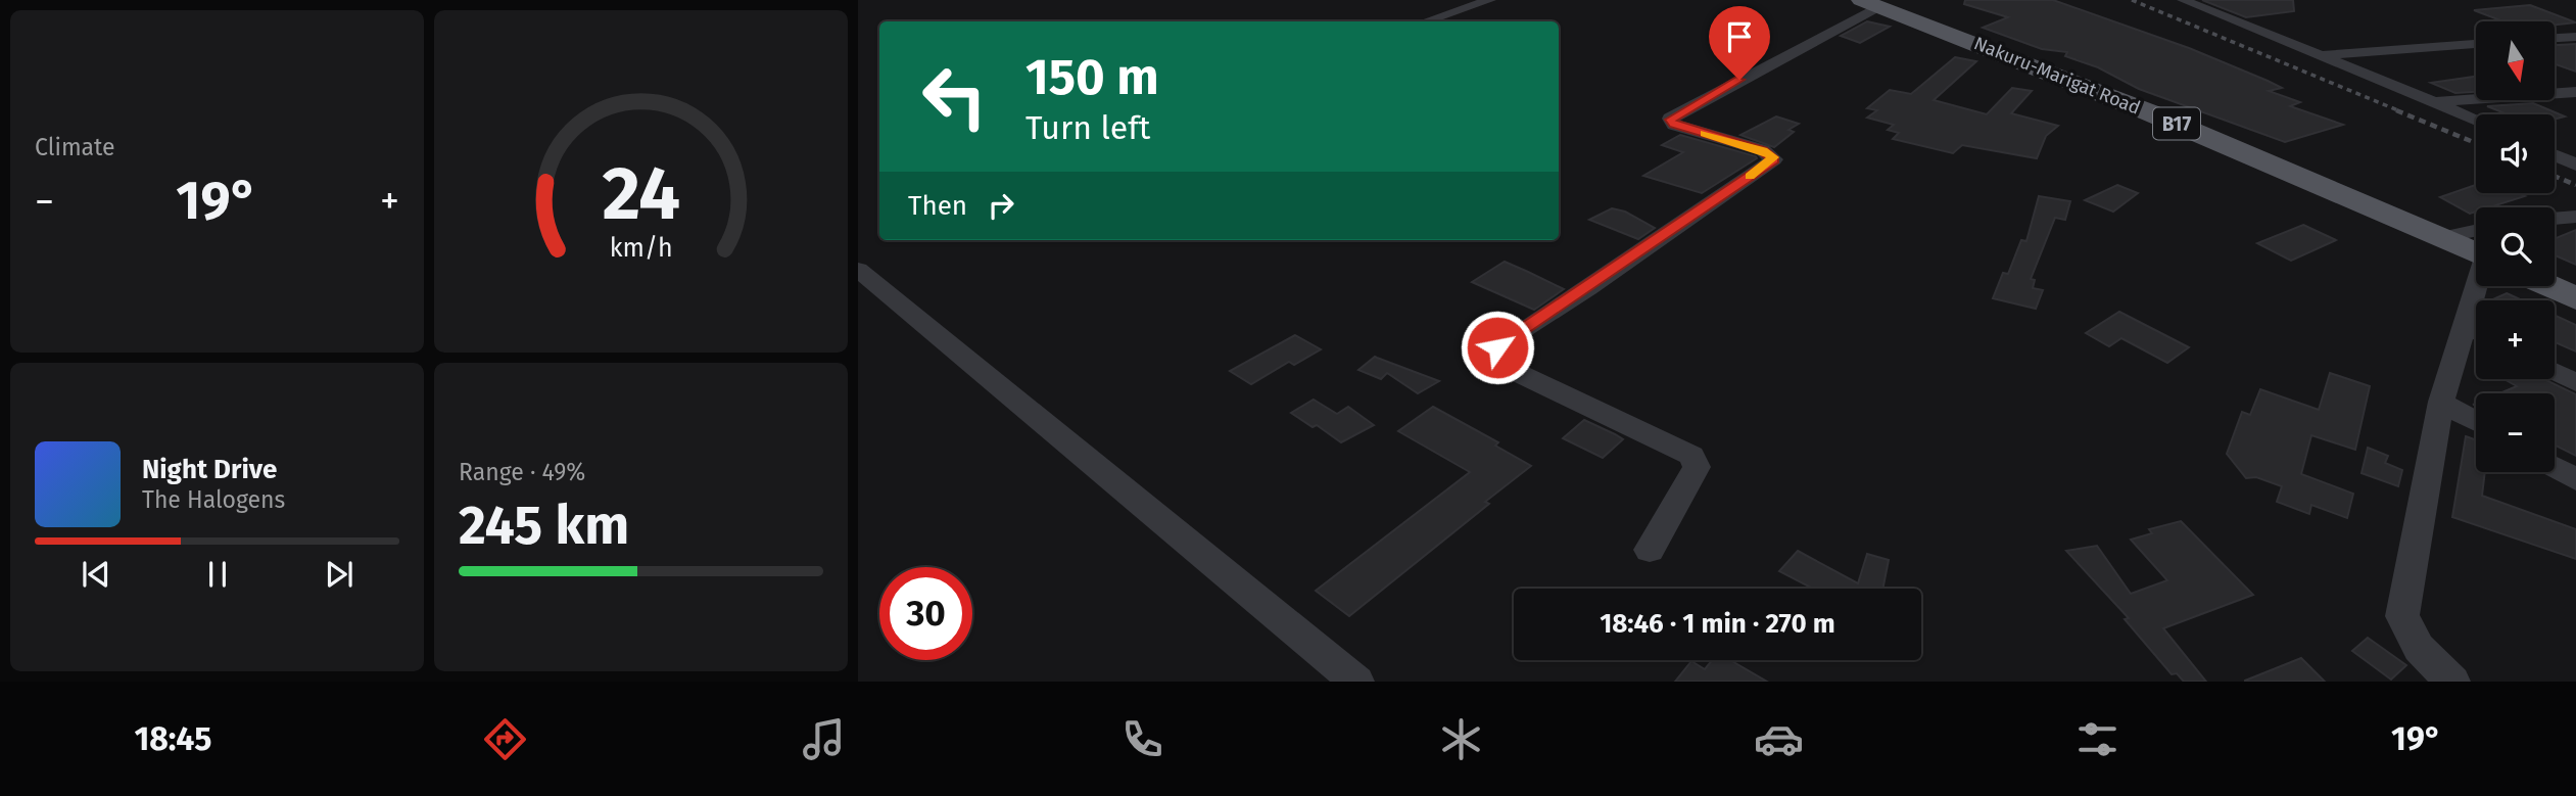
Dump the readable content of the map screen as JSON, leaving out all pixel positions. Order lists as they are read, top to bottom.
{
  "streets": {
    "main road": ["Nakuru-Marigat Road", "B17"]
  },
  "north": "bottom",
  "page": {
    "tile": [
      "Climate",
      ["Range · 49%", "245 km"]
    ],
    "map_buttons": ["+", "−"],
    "turn": ["150 m", "Turn left"],
    "heat": ["−", "19°", "+"],
    "then": "Then",
    "song": ["Night Drive", "The Halogens"],
    "limit": "30",
    "trip": "18:46 · 1 min · 270 m",
    "tabs": ["18:45", "19°"],
    "gauge": ["24", "km/h"]
  }
}
